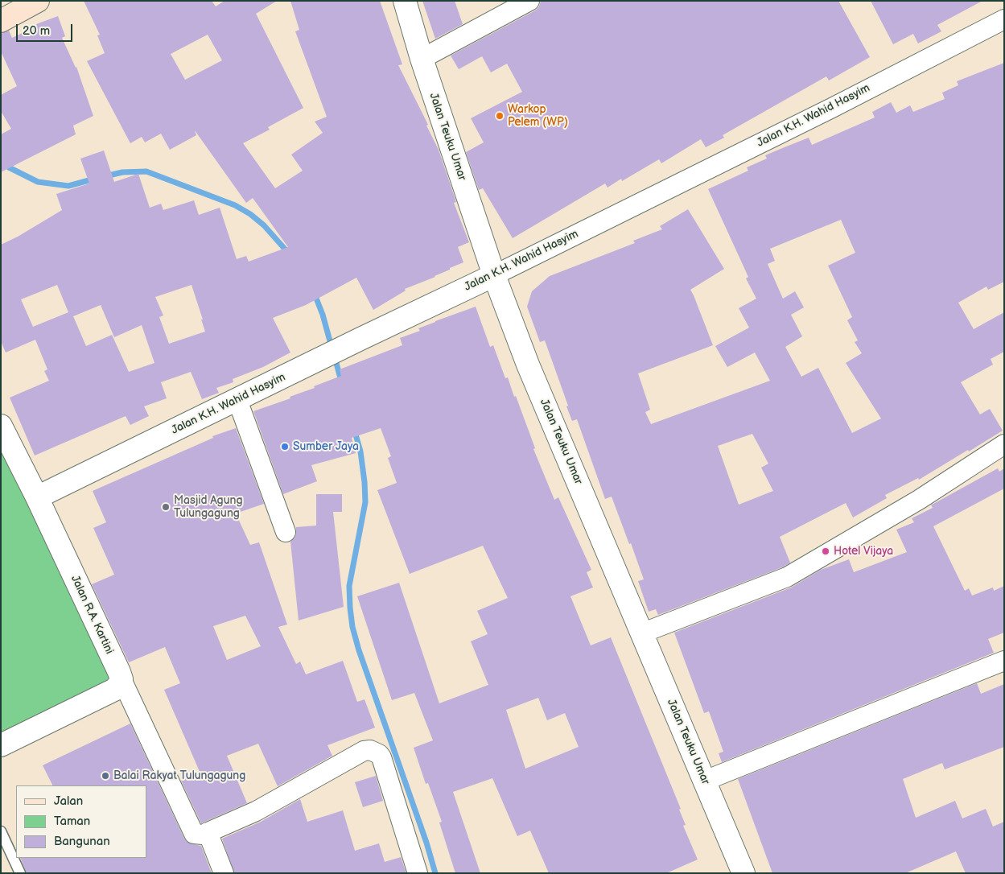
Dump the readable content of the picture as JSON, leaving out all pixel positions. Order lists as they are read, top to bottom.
{
  "streets": {
    "street": ["Jalan K.H. Wahid Hasyim", "Jalan Teuku Umar", "Jalan R.A. Kartini"]
  },
  "crossings": [
    ["Jalan K.H. Wahid Hasyim", "Jalan Teuku Umar"],
    ["Jalan K.H. Wahid Hasyim", "Jalan R.A. Kartini"]
  ],
  "places": [
    "Warkop Pelem (WP)",
    "Sumber Jaya",
    "Masjid Agung Tulungagung",
    "Hotel Vijaya",
    "Balai Rakyat Tulungagung"
  ],
  "legend": ["Jalan", "Taman", "Bangunan"],
  "scale_bar": "20 m"
}
